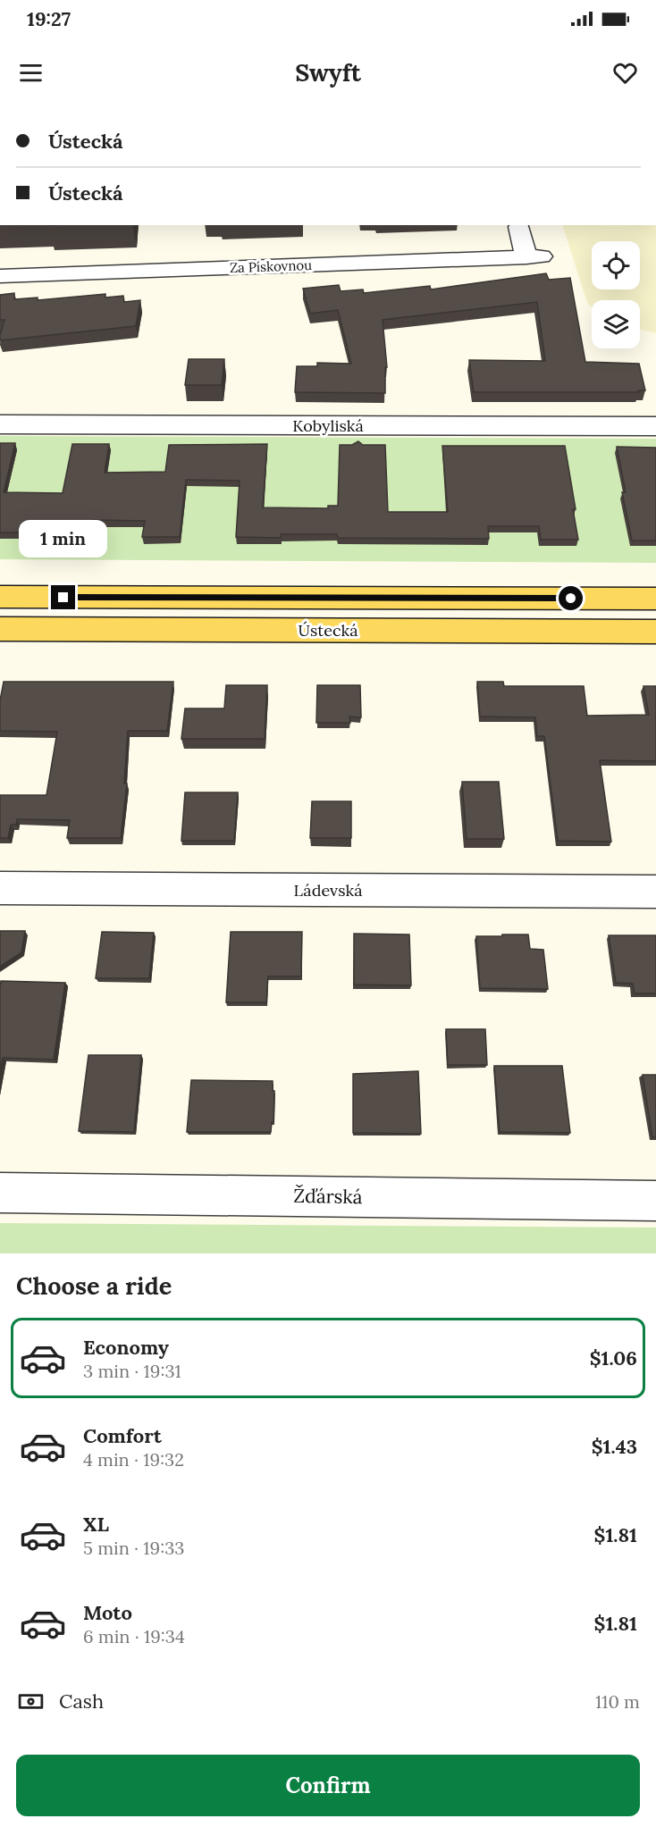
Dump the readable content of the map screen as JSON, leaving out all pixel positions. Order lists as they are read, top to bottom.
{
  "streets": {
    "main road": ["Ústecká"],
    "street": [
      "Za Pískovnou",
      "Kobyliská",
      "Ládevská",
      "Žďárská"
    ]
  },
  "page": {
    "status": "19:27",
    "header": "Swyft",
    "banner": ["Ústecká", "Ústecká"],
    "bubble": "1 min",
    "heading": "Choose a ride",
    "list": [
      {
        "name": "Economy",
        "note": "3 min · 19:31",
        "value": "$1.06"
      },
      {
        "name": "Comfort",
        "note": "4 min · 19:32",
        "value": "$1.43"
      },
      {
        "name": "XL",
        "note": "5 min · 19:33",
        "value": "$1.81"
      },
      {
        "name": "Moto",
        "note": "6 min · 19:34",
        "value": "$1.81"
      }
    ],
    "pay": ["Cash", "110 m"],
    "buttons": "Confirm"
  }
}
